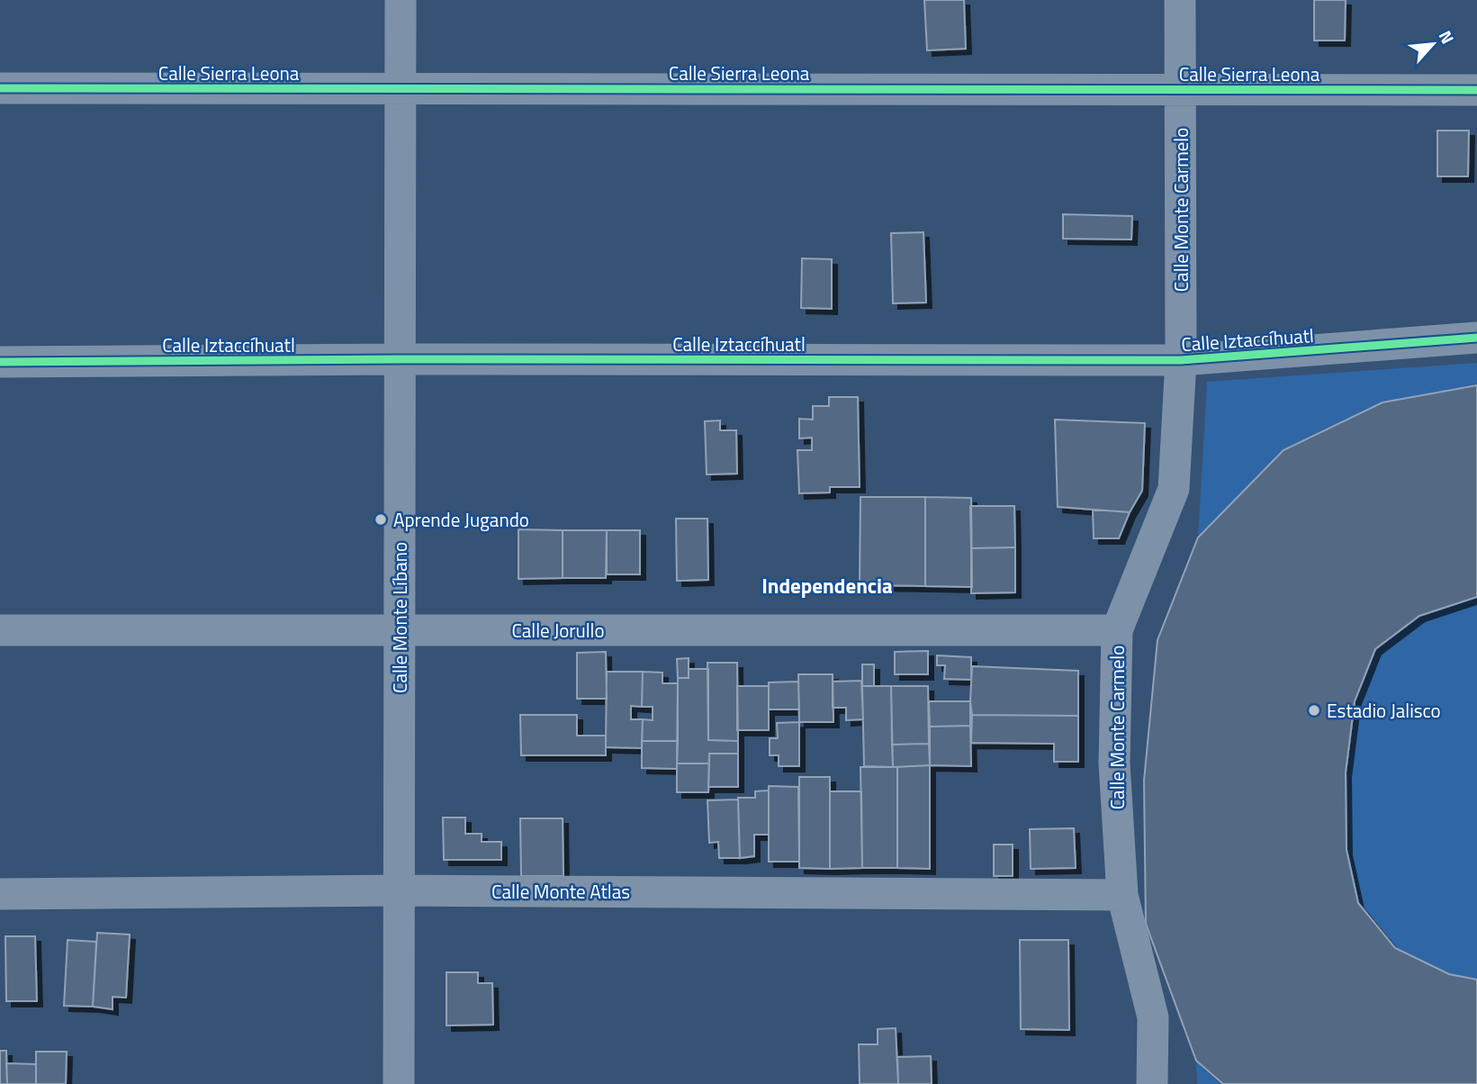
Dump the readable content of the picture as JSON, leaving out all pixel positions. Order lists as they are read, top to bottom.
{
  "streets": {
    "street": [
      "Calle Sierra Leona",
      "Calle Monte Carmelo",
      "Calle Iztaccíhuatl",
      "Calle Monte Líbano",
      "Calle Jorullo",
      "Calle Monte Atlas"
    ]
  },
  "crossings": [
    ["Calle Sierra Leona", "Calle Monte Carmelo"],
    ["Calle Sierra Leona", "Calle Monte Líbano"],
    ["Calle Monte Carmelo", "Calle Iztaccíhuatl"],
    ["Calle Monte Carmelo", "Calle Jorullo"],
    ["Calle Monte Carmelo", "Calle Monte Atlas"],
    ["Calle Iztaccíhuatl", "Calle Monte Líbano"],
    ["Calle Monte Líbano", "Calle Jorullo"],
    ["Calle Monte Líbano", "Calle Monte Atlas"]
  ],
  "districts": ["Independencia"],
  "places": ["Aprende Jugando", "Estadio Jalisco"],
  "north": "top right"
}
